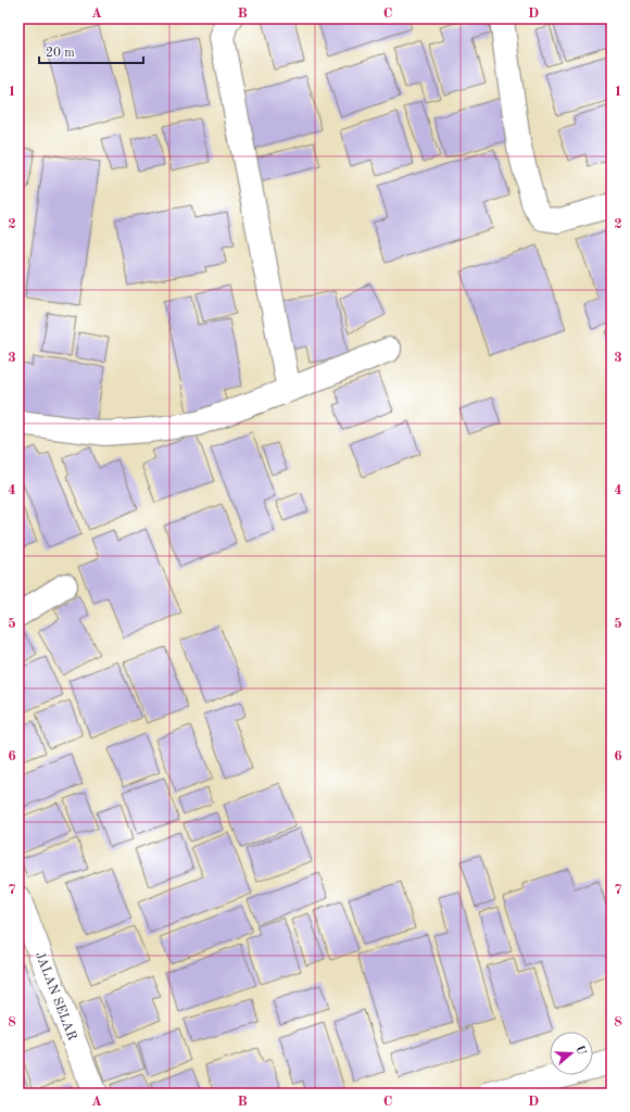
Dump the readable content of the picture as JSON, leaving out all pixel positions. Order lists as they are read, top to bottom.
{
  "streets": {
    "street": ["JALAN SELAR"]
  },
  "scale_bar": "20 m",
  "north": "right",
  "grid": {
    "columns": [
      "A",
      "B",
      "C",
      "D"
    ],
    "rows": [
      "1",
      "2",
      "3",
      "4",
      "5",
      "6",
      "7",
      "8"
    ]
  }
}
